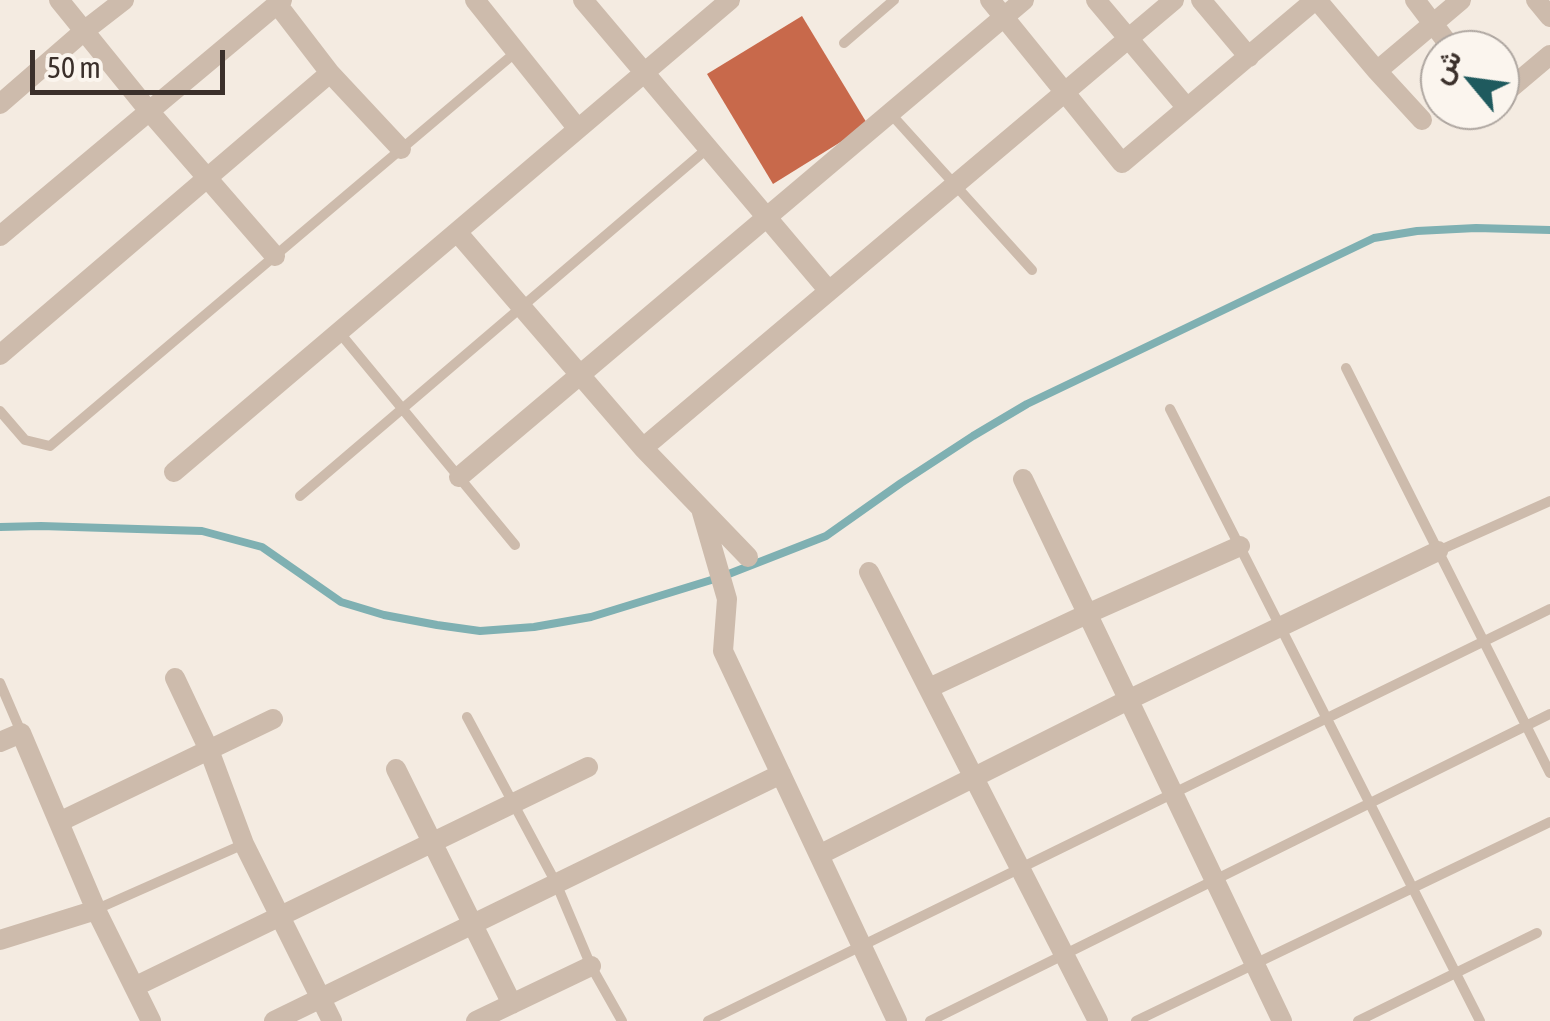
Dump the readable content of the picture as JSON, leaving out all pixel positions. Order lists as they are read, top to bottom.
{
  "scale_bar": "50 m",
  "north": "top left"
}
